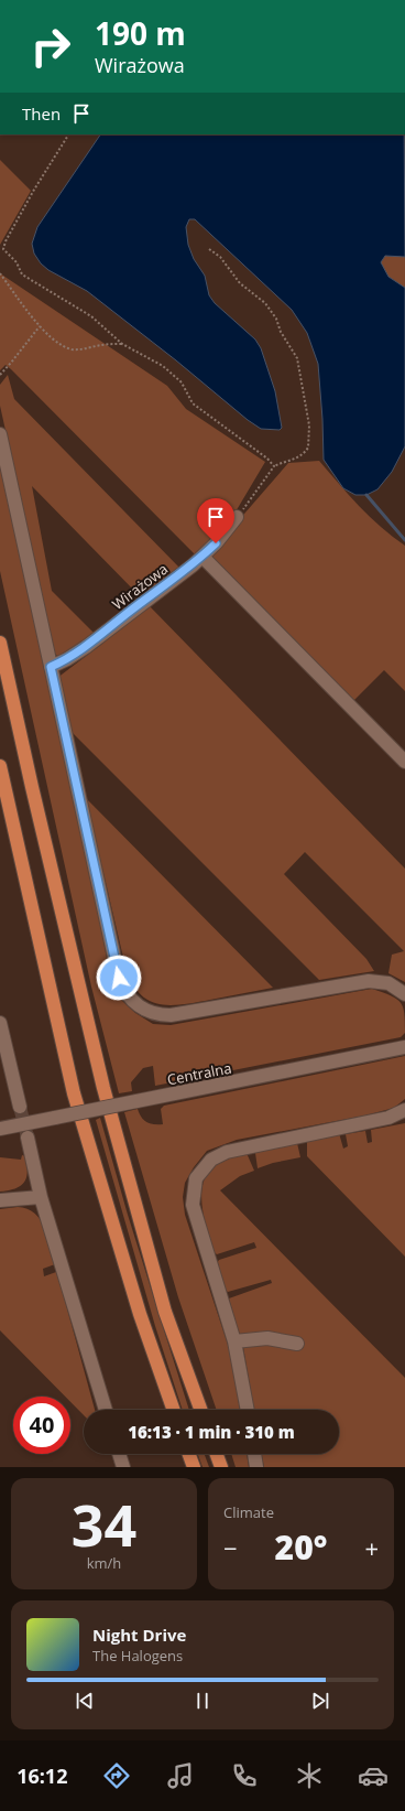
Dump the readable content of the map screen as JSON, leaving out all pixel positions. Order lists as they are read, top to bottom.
{
  "streets": {
    "street": ["Wirażowa", "Centralna"]
  },
  "page": {
    "turn": ["190 m", "Wirażowa"],
    "then": "Then",
    "limit": "40",
    "trip": "16:13 · 1 min · 310 m",
    "tile": [
      ["34", "km/h"],
      "Climate"
    ],
    "heat": ["−", "20°", "+"],
    "song": ["Night Drive", "The Halogens"],
    "tabs": "16:12"
  }
}
